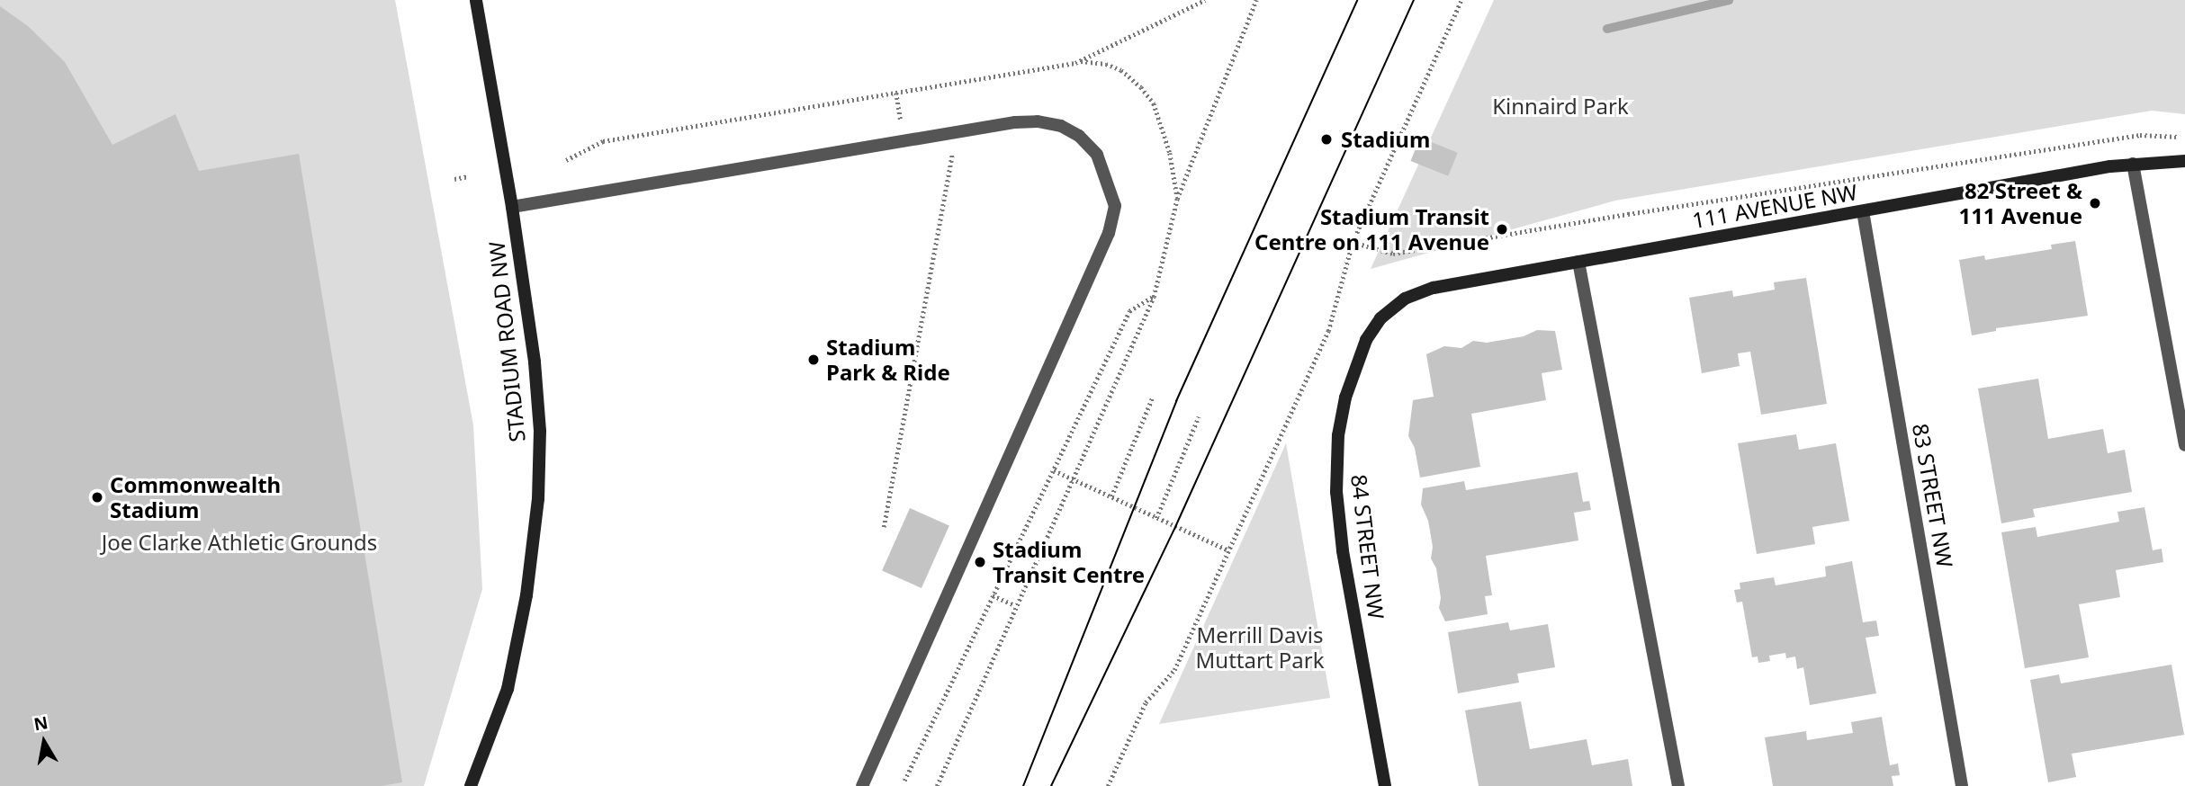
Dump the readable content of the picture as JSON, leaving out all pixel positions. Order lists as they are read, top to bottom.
{
  "streets": {
    "street": [
      "111 AVENUE NW",
      "STADIUM ROAD NW",
      "83 STREET NW",
      "84 STREET NW"
    ]
  },
  "crossings": [
    ["111 AVENUE NW", "83 STREET NW"],
    ["111 AVENUE NW", "84 STREET NW"]
  ],
  "parks": ["Kinnaird Park", "Joe Clarke Athletic Grounds", "Merrill Davis Muttart Park"],
  "places": [
    "Stadium",
    "82 Street & 111 Avenue",
    "Stadium Transit Centre on 111 Avenue",
    "Stadium Park & Ride",
    "Commonwealth Stadium",
    "Stadium Transit Centre"
  ],
  "north": "top"
}
